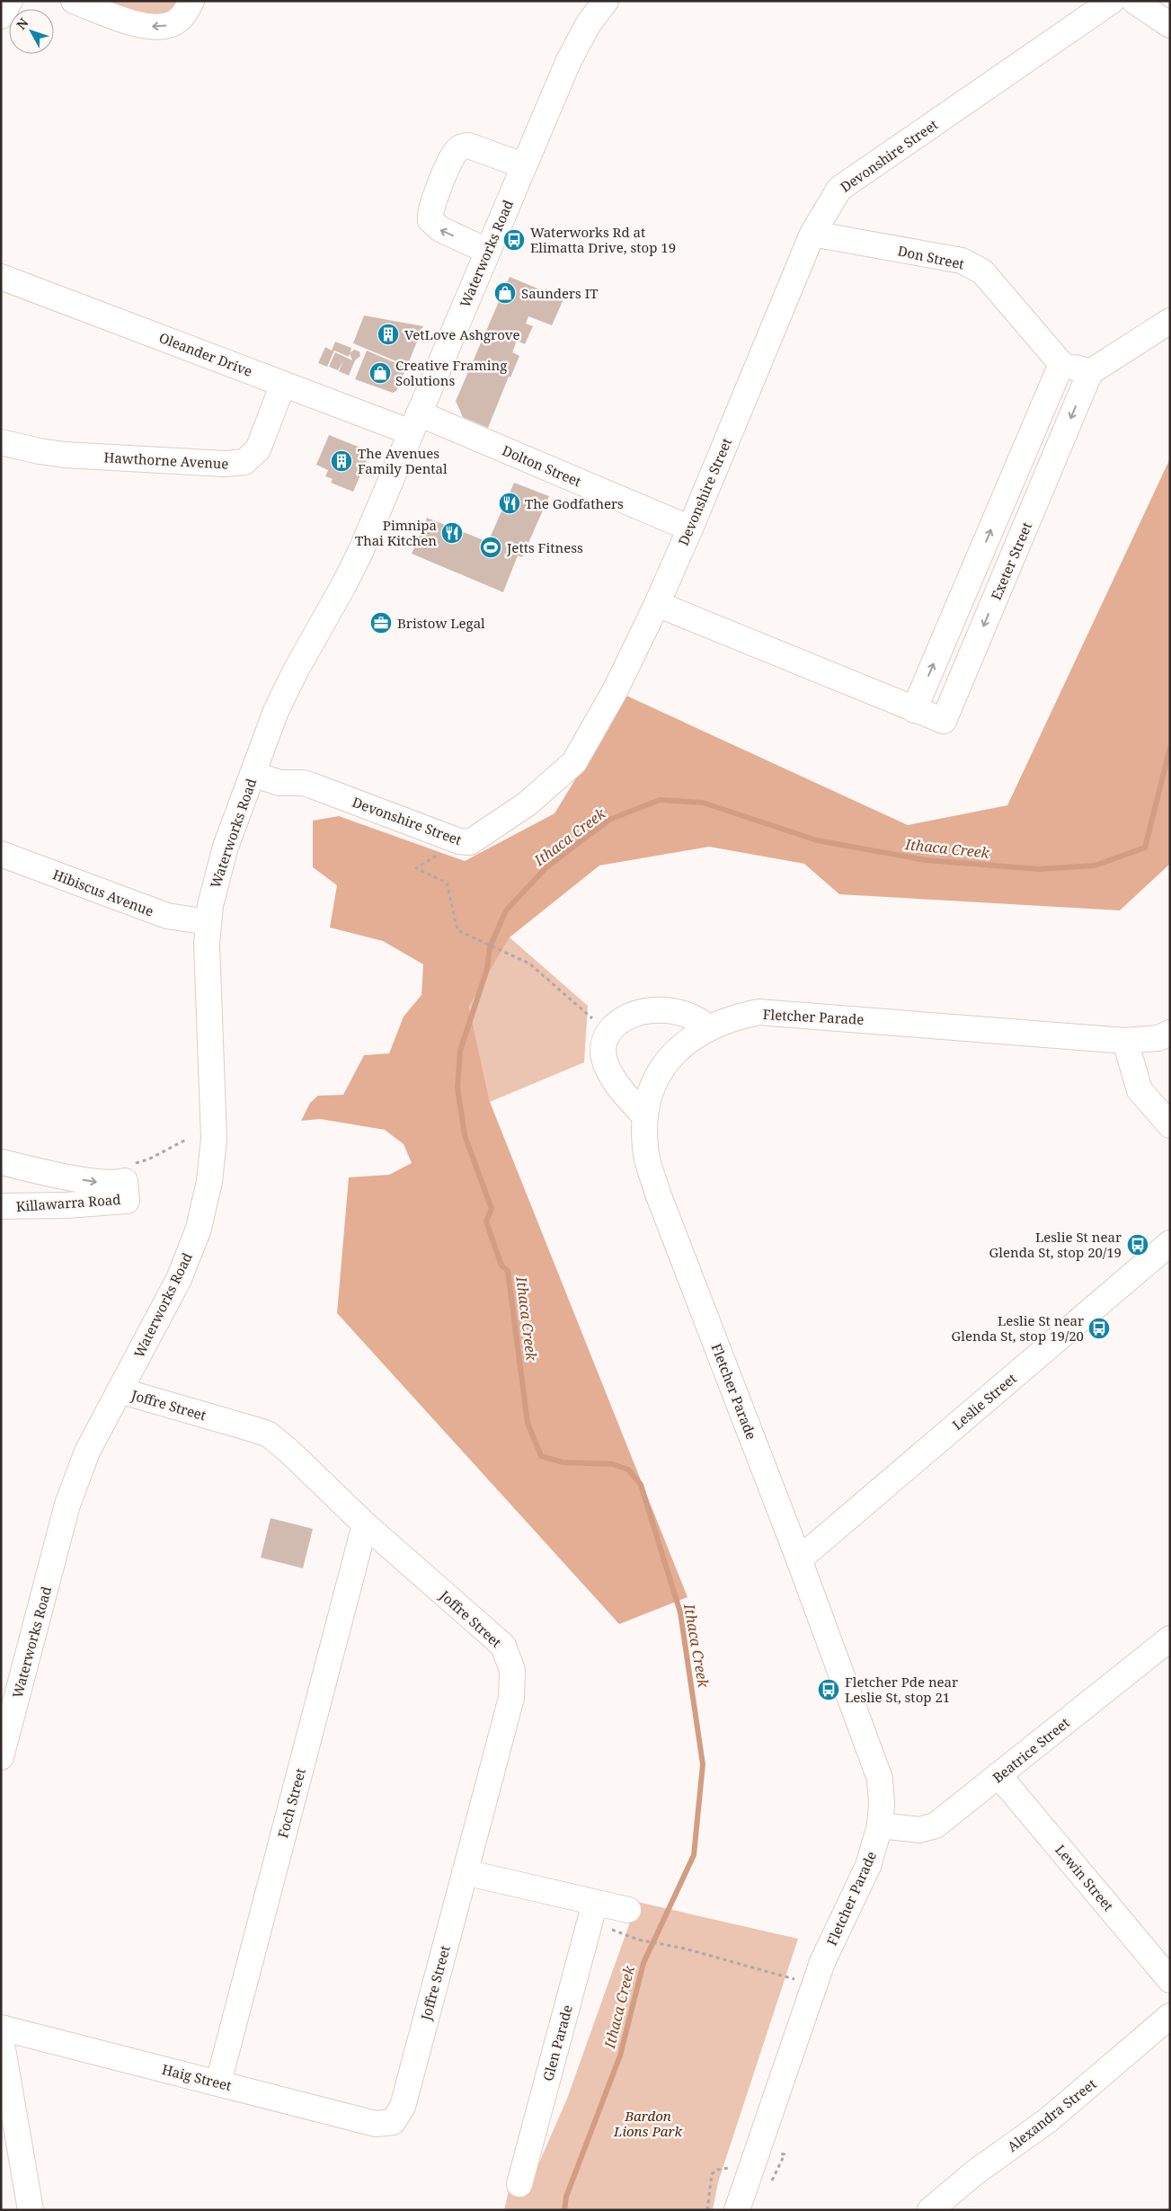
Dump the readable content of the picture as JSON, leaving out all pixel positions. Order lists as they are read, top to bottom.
{
  "streets": {
    "main road": [
      "Devonshire Street",
      "Waterworks Road",
      "Don Street",
      "Oleander Drive",
      "Hawthorne Avenue",
      "Dolton Street",
      "Exeter Street",
      "Hibiscus Avenue",
      "Fletcher Parade",
      "Killawarra Road",
      "Leslie Street",
      "Joffre Street",
      "Beatrice Street",
      "Foch Street",
      "Lewin Street",
      "Glen Parade",
      "Haig Street",
      "Alexandra Street"
    ]
  },
  "crossings": [
    ["Devonshire Street", "Waterworks Road"],
    ["Devonshire Street", "Don Street"],
    ["Devonshire Street", "Dolton Street"],
    ["Devonshire Street", "Exeter Street"],
    ["Waterworks Road", "Oleander Drive"],
    ["Waterworks Road", "Dolton Street"],
    ["Waterworks Road", "Hibiscus Avenue"],
    ["Waterworks Road", "Joffre Street"],
    ["Oleander Drive", "Hawthorne Avenue"],
    ["Oleander Drive", "Dolton Street"],
    ["Fletcher Parade", "Leslie Street"],
    ["Fletcher Parade", "Beatrice Street"],
    ["Joffre Street", "Foch Street"],
    ["Joffre Street", "Haig Street"],
    ["Beatrice Street", "Lewin Street"],
    ["Foch Street", "Haig Street"]
  ],
  "water": ["Ithaca Creek"],
  "parks": ["Bardon Lions Park"],
  "places": {
    "bus stop": [
      "Waterworks Rd at Elimatta Drive, stop 19",
      "Leslie St near Glenda St, stop 20/19",
      "Leslie St near Glenda St, stop 19/20",
      "Fletcher Pde near Leslie St, stop 21"
    ],
    "shop": ["Saunders IT", "Creative Framing Solutions"],
    "building": ["VetLove Ashgrove", "The Avenues Family Dental"],
    "restaurant": ["The Godfathers", "Pimnipa Thai Kitchen"],
    "sports": ["Jetts Fitness"],
    "office": ["Bristow Legal"]
  },
  "north": "top left"
}
